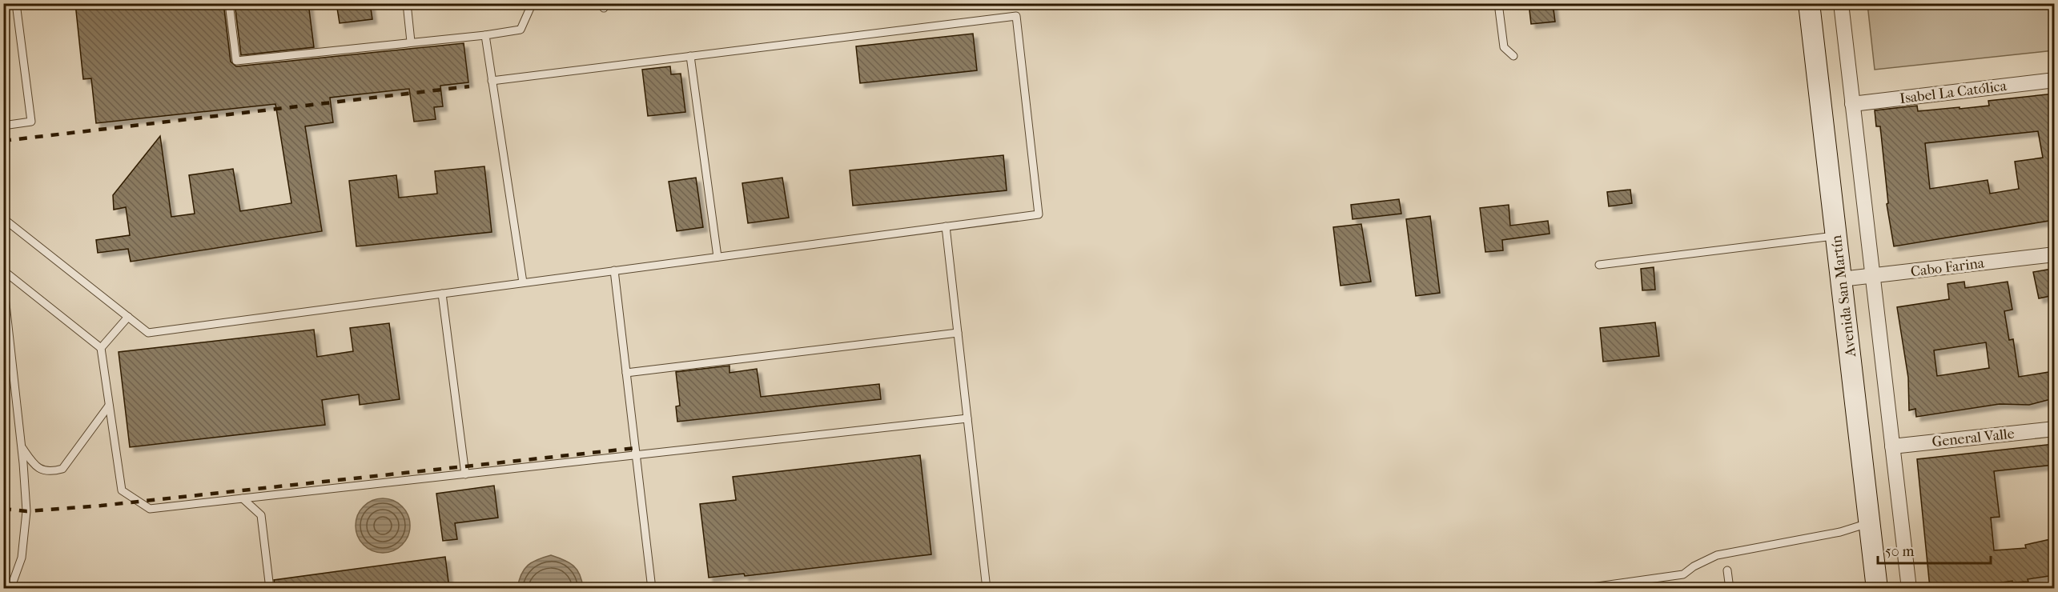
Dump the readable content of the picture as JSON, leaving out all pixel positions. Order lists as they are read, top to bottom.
{
  "streets": {
    "street": [
      "Isabel La Católica",
      "Cabo Farina",
      "Avenida San Martín",
      "General Valle"
    ]
  },
  "crossings": [
    ["Cabo Farina", "Avenida San Martín"]
  ],
  "scale_bar": "50 m"
}
